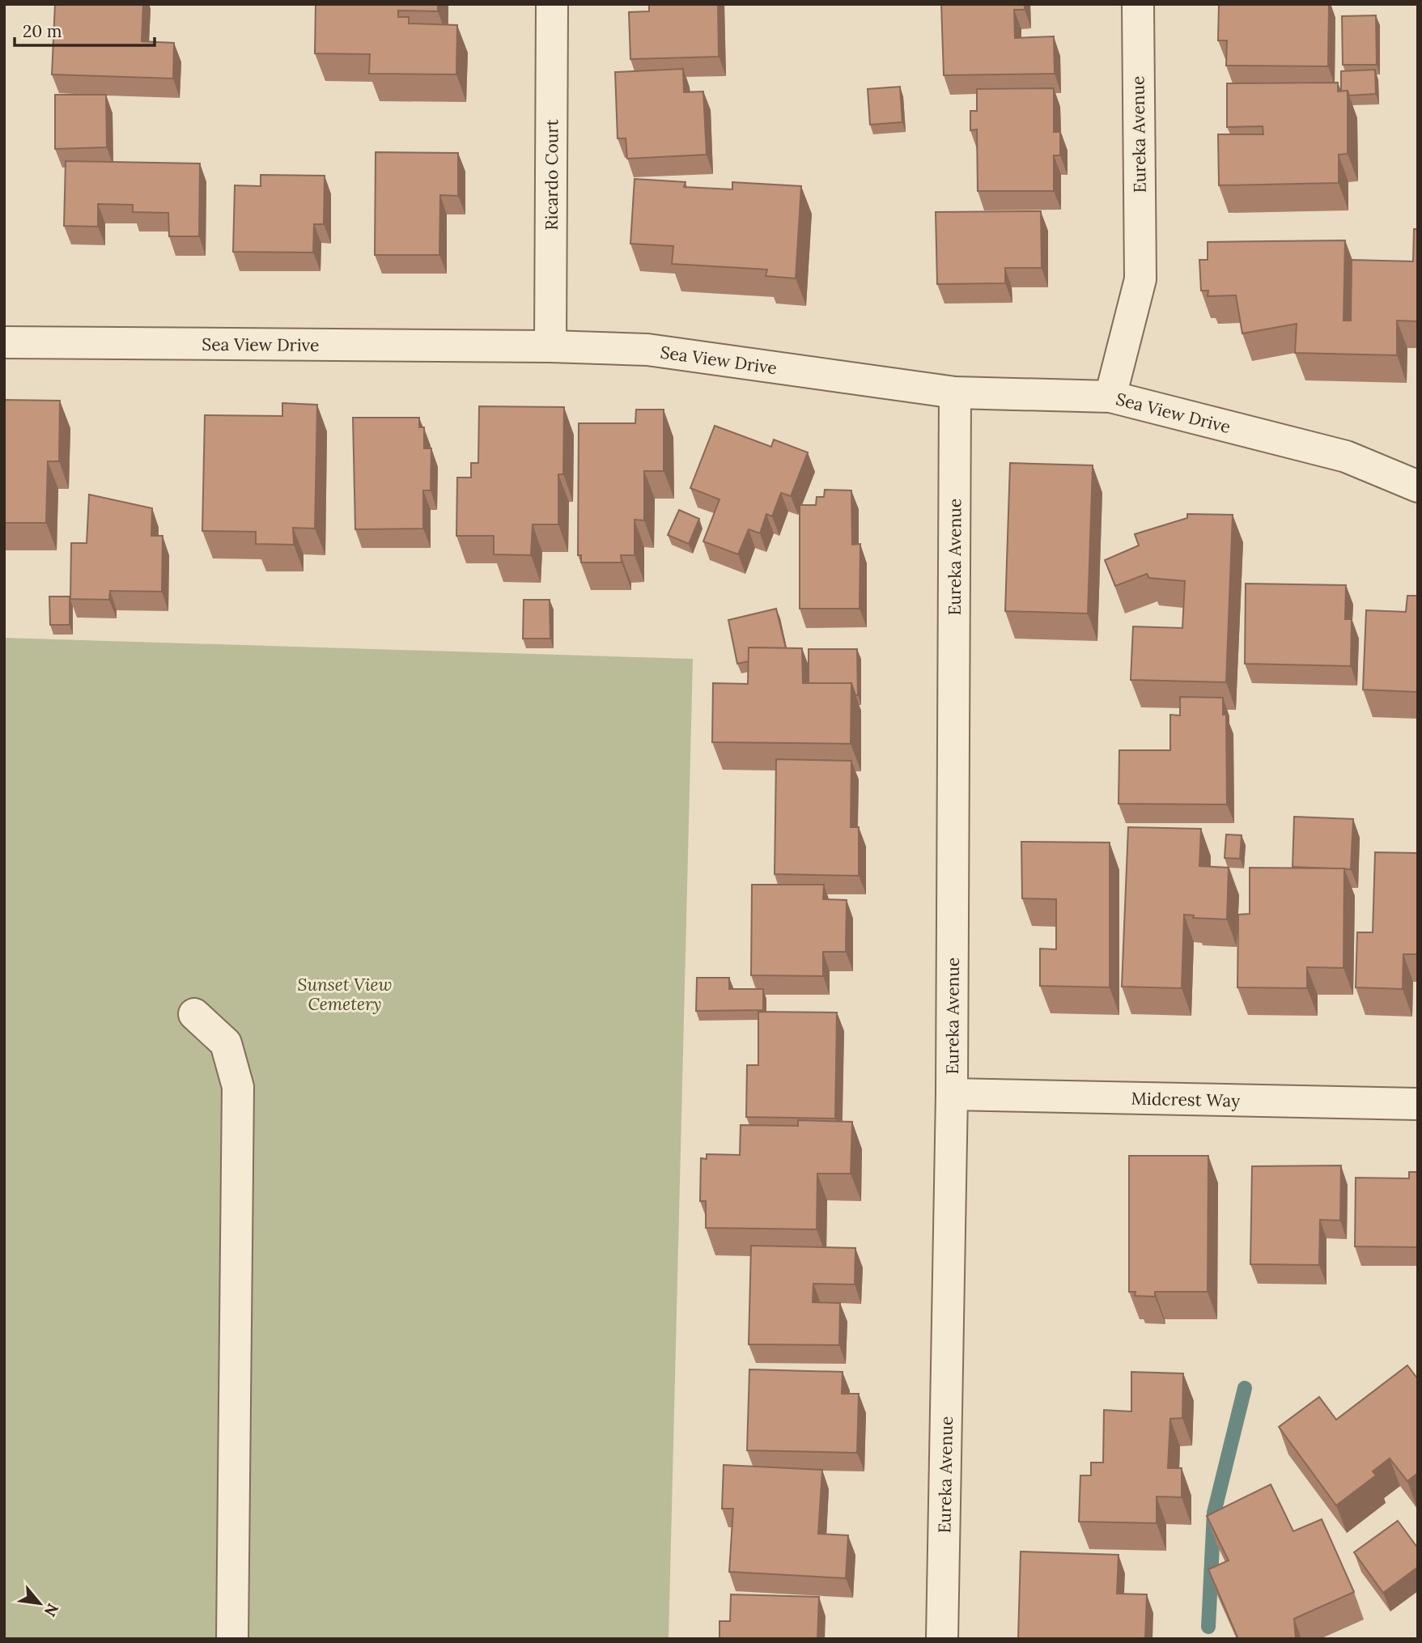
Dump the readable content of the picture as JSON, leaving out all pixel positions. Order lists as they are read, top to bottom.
{
  "streets": {
    "street": [
      "Eureka Avenue",
      "Ricardo Court",
      "Sea View Drive",
      "Midcrest Way"
    ]
  },
  "crossings": [
    ["Eureka Avenue", "Sea View Drive"],
    ["Eureka Avenue", "Midcrest Way"],
    ["Ricardo Court", "Sea View Drive"]
  ],
  "parks": ["Sunset View Cemetery"],
  "scale_bar": "20 m",
  "north": "bottom right"
}
